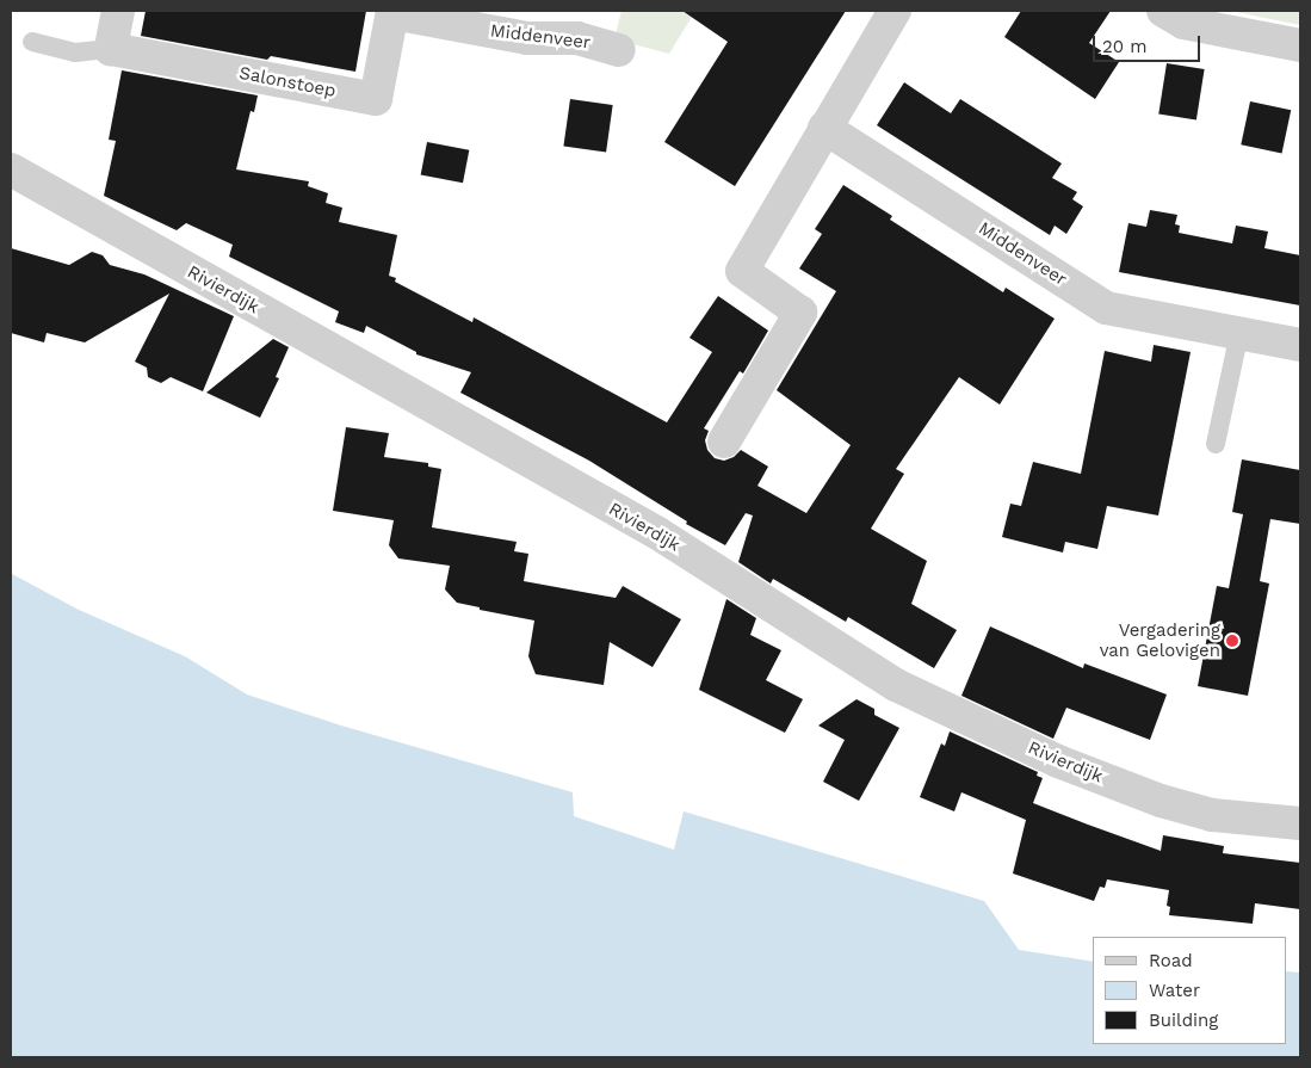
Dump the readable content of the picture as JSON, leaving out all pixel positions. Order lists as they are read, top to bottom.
{
  "streets": {
    "street": ["Middenveer", "Salonstoep", "Rivierdijk"]
  },
  "crossings": [
    ["Middenveer", "Salonstoep"]
  ],
  "places": ["Vergadering van Gelovigen"],
  "legend": ["Road", "Water", "Building"],
  "scale_bar": "20 m"
}
